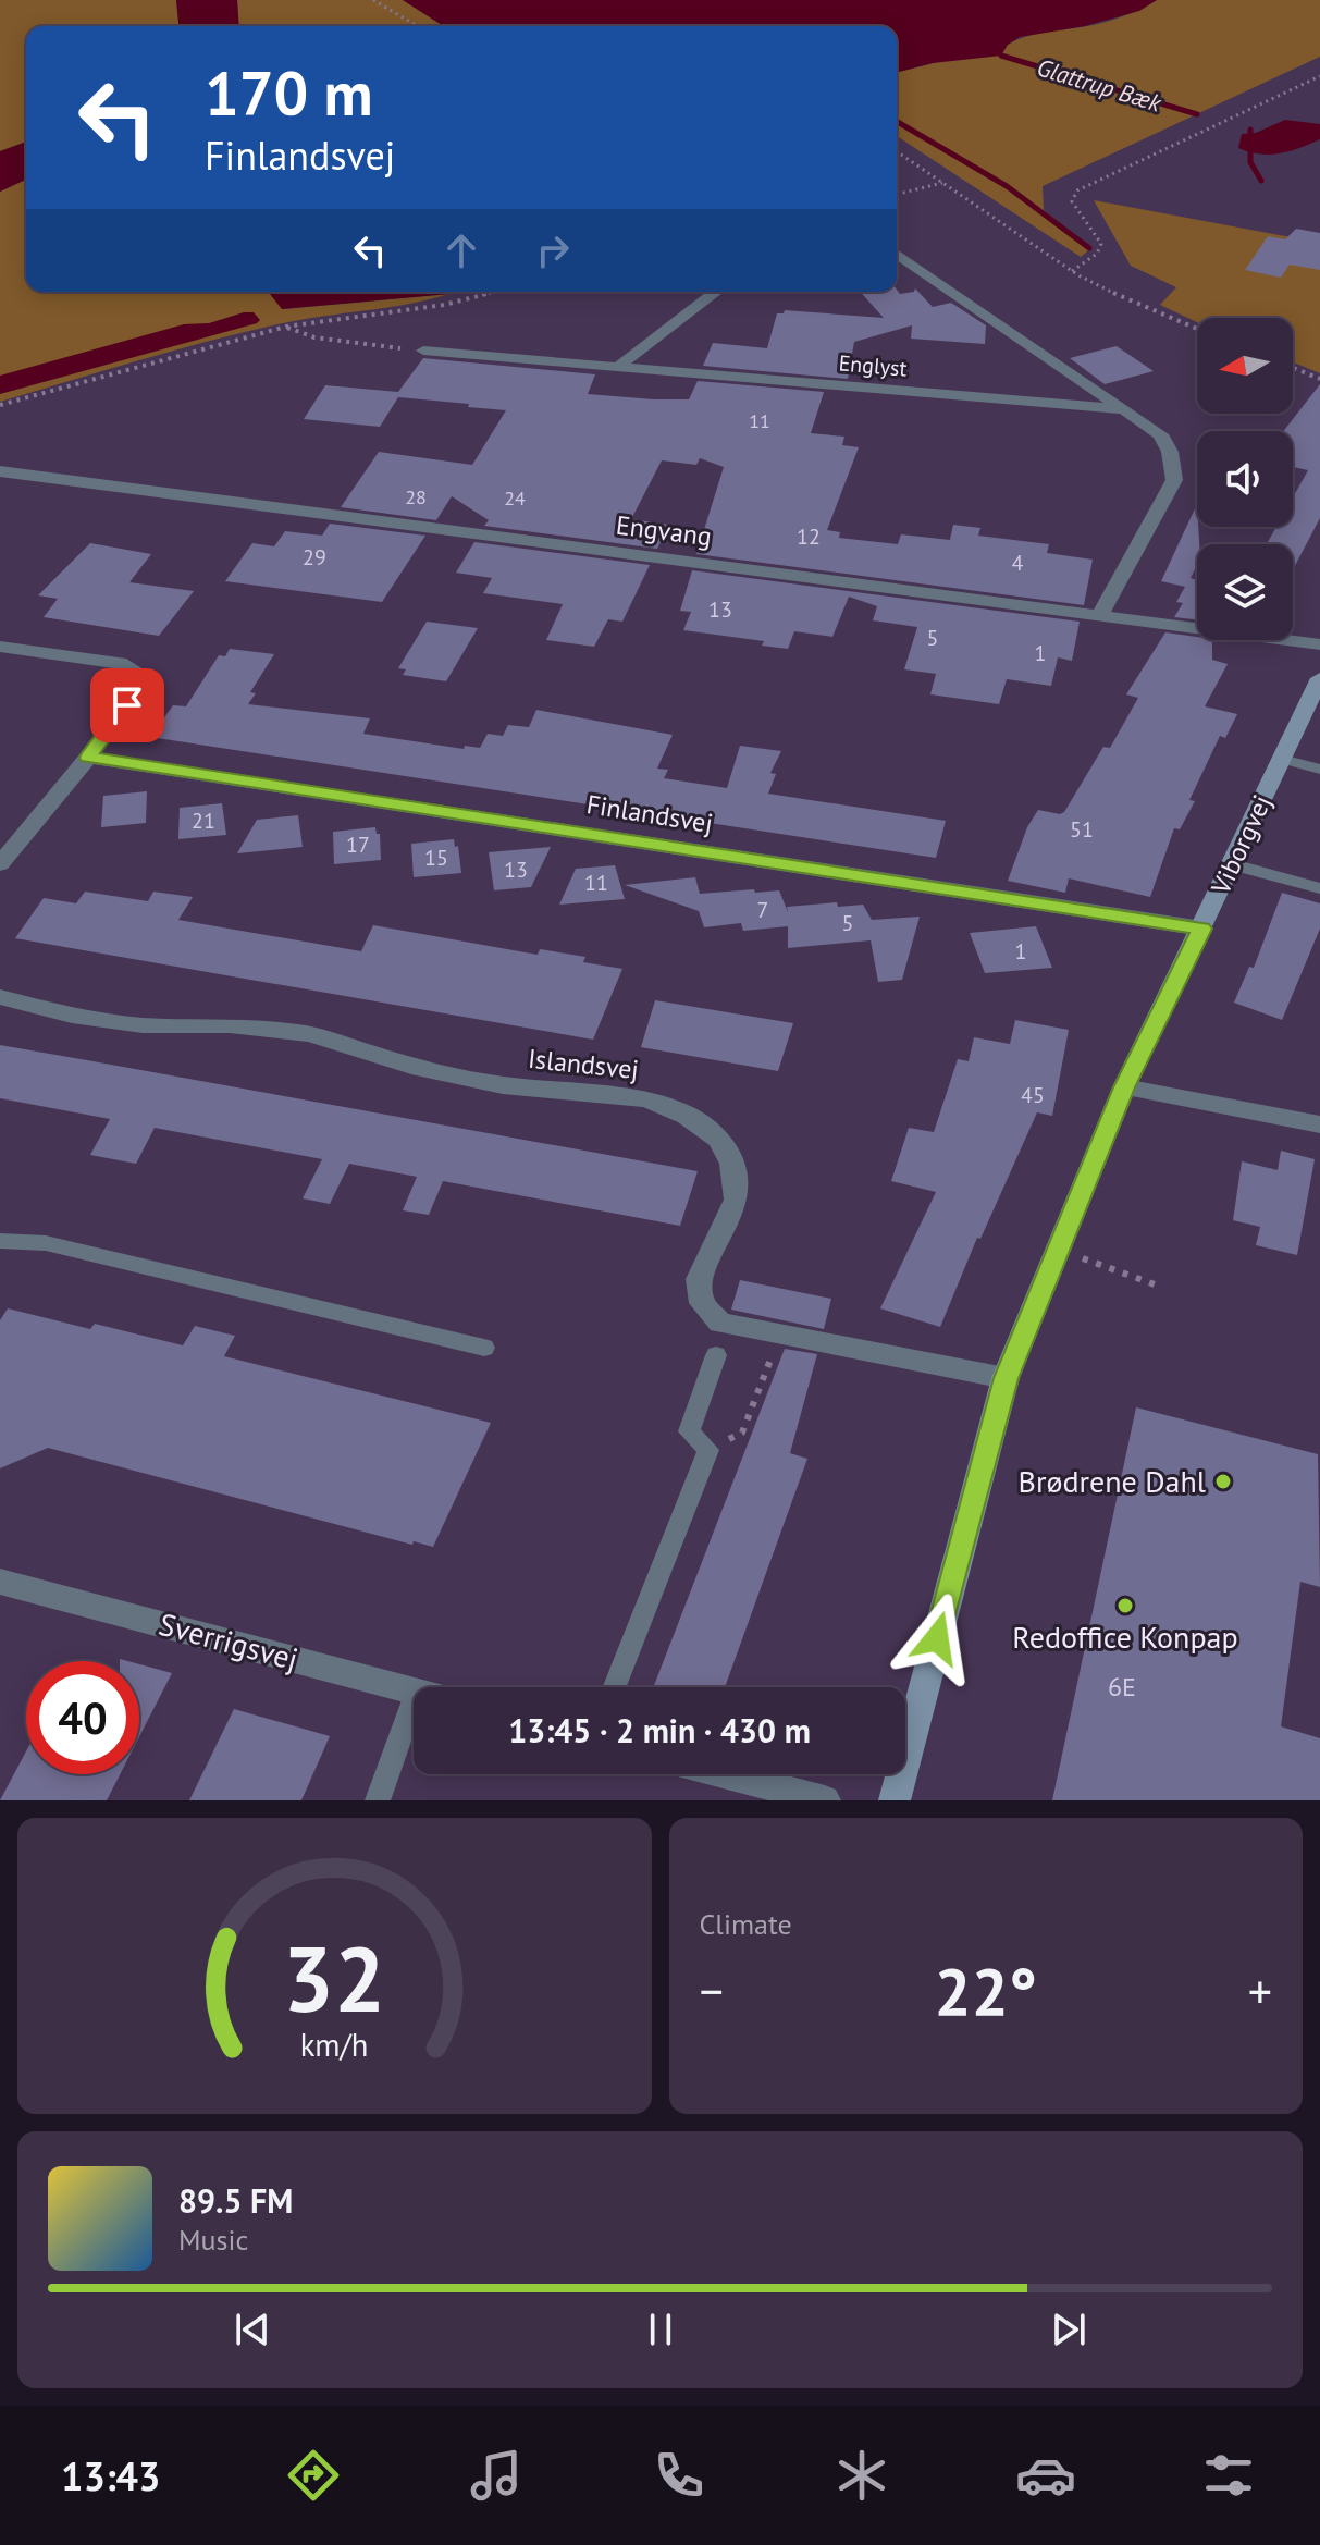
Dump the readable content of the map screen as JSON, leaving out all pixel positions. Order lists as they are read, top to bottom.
{
  "streets": {
    "street": [
      "Englyst",
      "Engvang",
      "Finlandsvej",
      "Viborgvej",
      "Islandsvej",
      "Sverrigsvej"
    ]
  },
  "crossings": [
    ["Englyst", "Engvang"],
    ["Finlandsvej", "Viborgvej"],
    ["Viborgvej", "Islandsvej"]
  ],
  "water": ["Glattrup Bæk"],
  "places": ["Brødrene Dahl", "Redoffice Konpap"],
  "house_numbers": [
    "11",
    "28",
    "24",
    "12",
    "29",
    "4",
    "13",
    "5",
    "1",
    "21",
    "51",
    "17",
    "15",
    "13",
    "11",
    "7",
    "5",
    "1",
    "45",
    "6E"
  ],
  "north": "left",
  "page": {
    "turn": ["170 m", "Finlandsvej"],
    "limit": "40",
    "trip": "13:45 · 2 min · 430 m",
    "tile": "Climate",
    "heat": ["−", "22°", "+"],
    "song": ["89.5 FM", "Music"],
    "tabs": "13:43",
    "gauge": ["32", "km/h"]
  }
}
